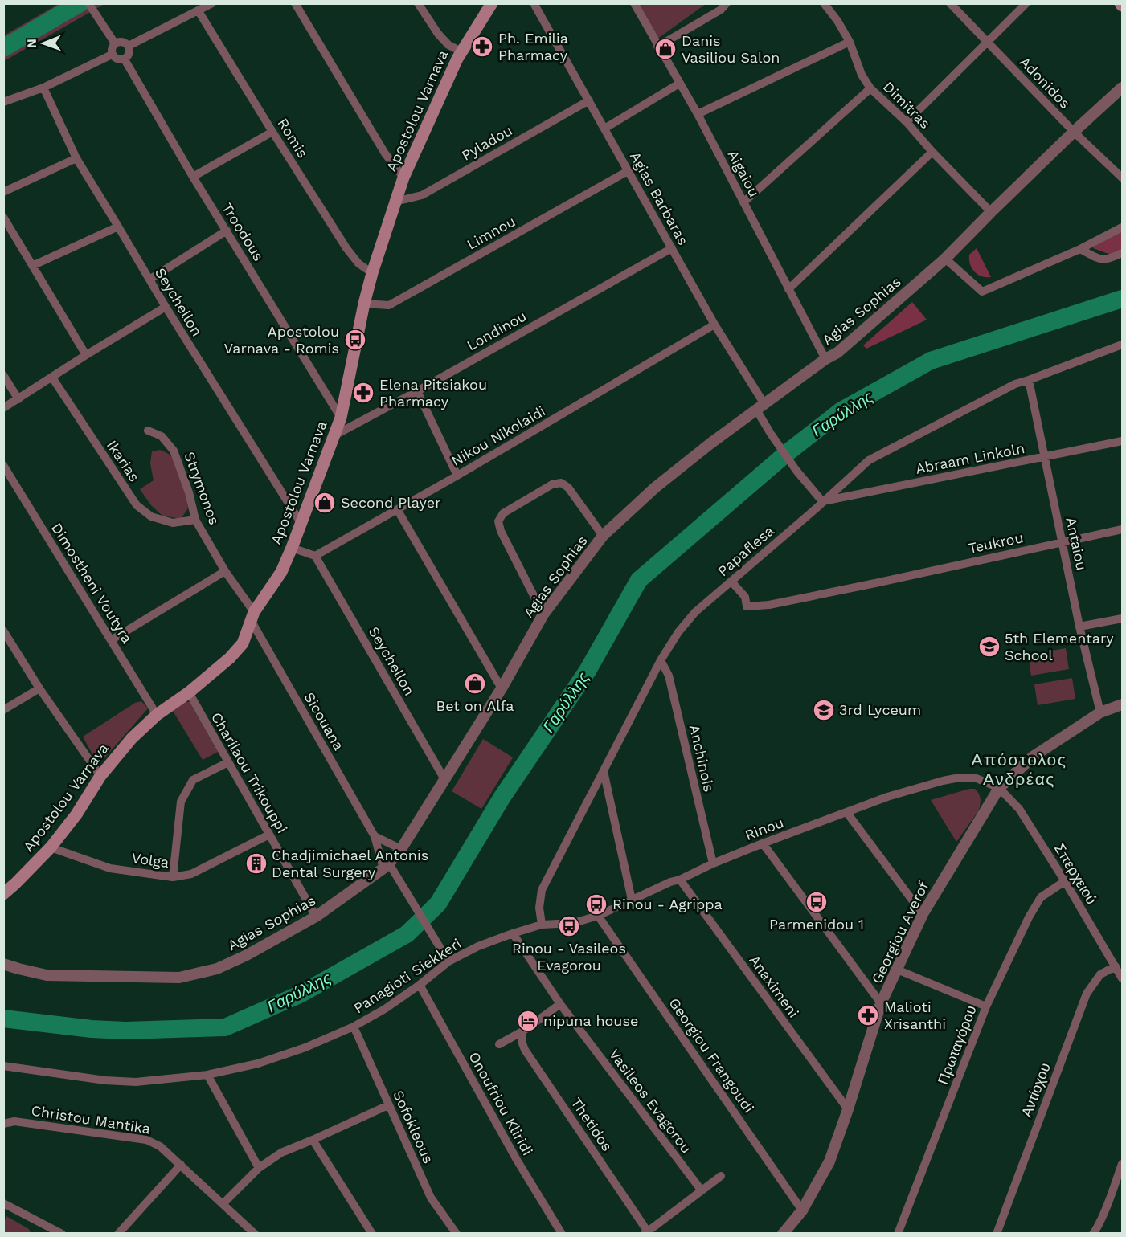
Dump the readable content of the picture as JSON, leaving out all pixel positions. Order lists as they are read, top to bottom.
{
  "streets": {
    "main road": ["Apostolou Varnava"],
    "street": [
      "Adonidos",
      "Dimitras",
      "Romis",
      "Pyladou",
      "Aigaiou",
      "Agias Barbaras",
      "Troodous",
      "Limnou",
      "Seychellon",
      "Agias Sophias",
      "Londinou",
      "Nikou Nikolaidi",
      "Abraam Linkoln",
      "Ikarias",
      "Strymonos",
      "Teukrou",
      "Antaiou",
      "Papaflesa",
      "Dimostheni Voutyra",
      "Sicouana",
      "Anchinois",
      "Charilaou Trikouppi",
      "Rinou",
      "Volga",
      "Σπερχειού",
      "Georgiou Averof",
      "Panagioti Siekkeri",
      "Anaximeni",
      "Πρωταγόρου",
      "Georgiou Frangoudi",
      "Αντίοχου",
      "Vasileos Evagorou",
      "Onoufriou Kliridi",
      "Christou Mantika",
      "Thetidos",
      "Sofokleous"
    ]
  },
  "crossings": [
    ["Adonidos", "Agias Sophias"],
    ["Dimitras", "Agias Sophias"],
    ["Apostolou Varnava", "Romis"],
    ["Apostolou Varnava", "Pyladou"],
    ["Apostolou Varnava", "Troodous"],
    ["Apostolou Varnava", "Limnou"],
    ["Apostolou Varnava", "Seychellon"],
    ["Apostolou Varnava", "Londinou"],
    ["Apostolou Varnava", "Strymonos"],
    ["Apostolou Varnava", "Dimostheni Voutyra"],
    ["Apostolou Varnava", "Sicouana"],
    ["Apostolou Varnava", "Charilaou Trikouppi"],
    ["Apostolou Varnava", "Volga"],
    ["Pyladou", "Agias Barbaras"],
    ["Aigaiou", "Agias Sophias"],
    ["Agias Barbaras", "Limnou"],
    ["Agias Barbaras", "Agias Sophias"],
    ["Agias Barbaras", "Londinou"],
    ["Agias Barbaras", "Nikou Nikolaidi"],
    ["Agias Barbaras", "Abraam Linkoln"],
    ["Agias Barbaras", "Papaflesa"],
    ["Seychellon", "Agias Sophias"],
    ["Seychellon", "Nikou Nikolaidi"],
    ["Agias Sophias", "Sicouana"],
    ["Agias Sophias", "Charilaou Trikouppi"],
    ["Abraam Linkoln", "Antaiou"],
    ["Abraam Linkoln", "Papaflesa"],
    ["Ikarias", "Strymonos"],
    ["Strymonos", "Sicouana"],
    ["Teukrou", "Antaiou"],
    ["Teukrou", "Papaflesa"],
    ["Antaiou", "Papaflesa"],
    ["Antaiou", "Georgiou Averof"],
    ["Papaflesa", "Anchinois"],
    ["Papaflesa", "Rinou"],
    ["Papaflesa", "Panagioti Siekkeri"],
    ["Sicouana", "Panagioti Siekkeri"],
    ["Anchinois", "Rinou"],
    ["Charilaou Trikouppi", "Volga"],
    ["Rinou", "Σπερχειού"],
    ["Rinou", "Georgiou Averof"],
    ["Rinou", "Panagioti Siekkeri"],
    ["Rinou", "Anaximeni"],
    ["Rinou", "Georgiou Frangoudi"],
    ["Σπερχειού", "Georgiou Averof"],
    ["Σπερχειού", "Πρωταγόρου"],
    ["Σπερχειού", "Αντίοχου"],
    ["Georgiou Averof", "Anaximeni"],
    ["Georgiou Averof", "Georgiou Frangoudi"],
    ["Panagioti Siekkeri", "Vasileos Evagorou"],
    ["Panagioti Siekkeri", "Onoufriou Kliridi"],
    ["Panagioti Siekkeri", "Sofokleous"]
  ],
  "districts": ["Απόστολος Ανδρέας"],
  "water": ["Γαρύλλης"],
  "places": {
    "pharmacy": ["Ph. Emilia Pharmacy", "Elena Pitsiakou Pharmacy", "Malioti Xrisanthi"],
    "shop": ["Danis Vasiliou Salon", "Second Player", "Bet on Alfa"],
    "bus stop": [
      "Apostolou Varnava - Romis",
      "Parmenidou 1",
      "Rinou - Agrippa",
      "Rinou - Vasileos Evagorou"
    ],
    "school or university": ["5th Elementary School", "3rd Lyceum"],
    "building": ["Chadjimichael Antonis Dental Surgery"],
    "hotel": ["nipuna house"]
  },
  "north": "left"
}
